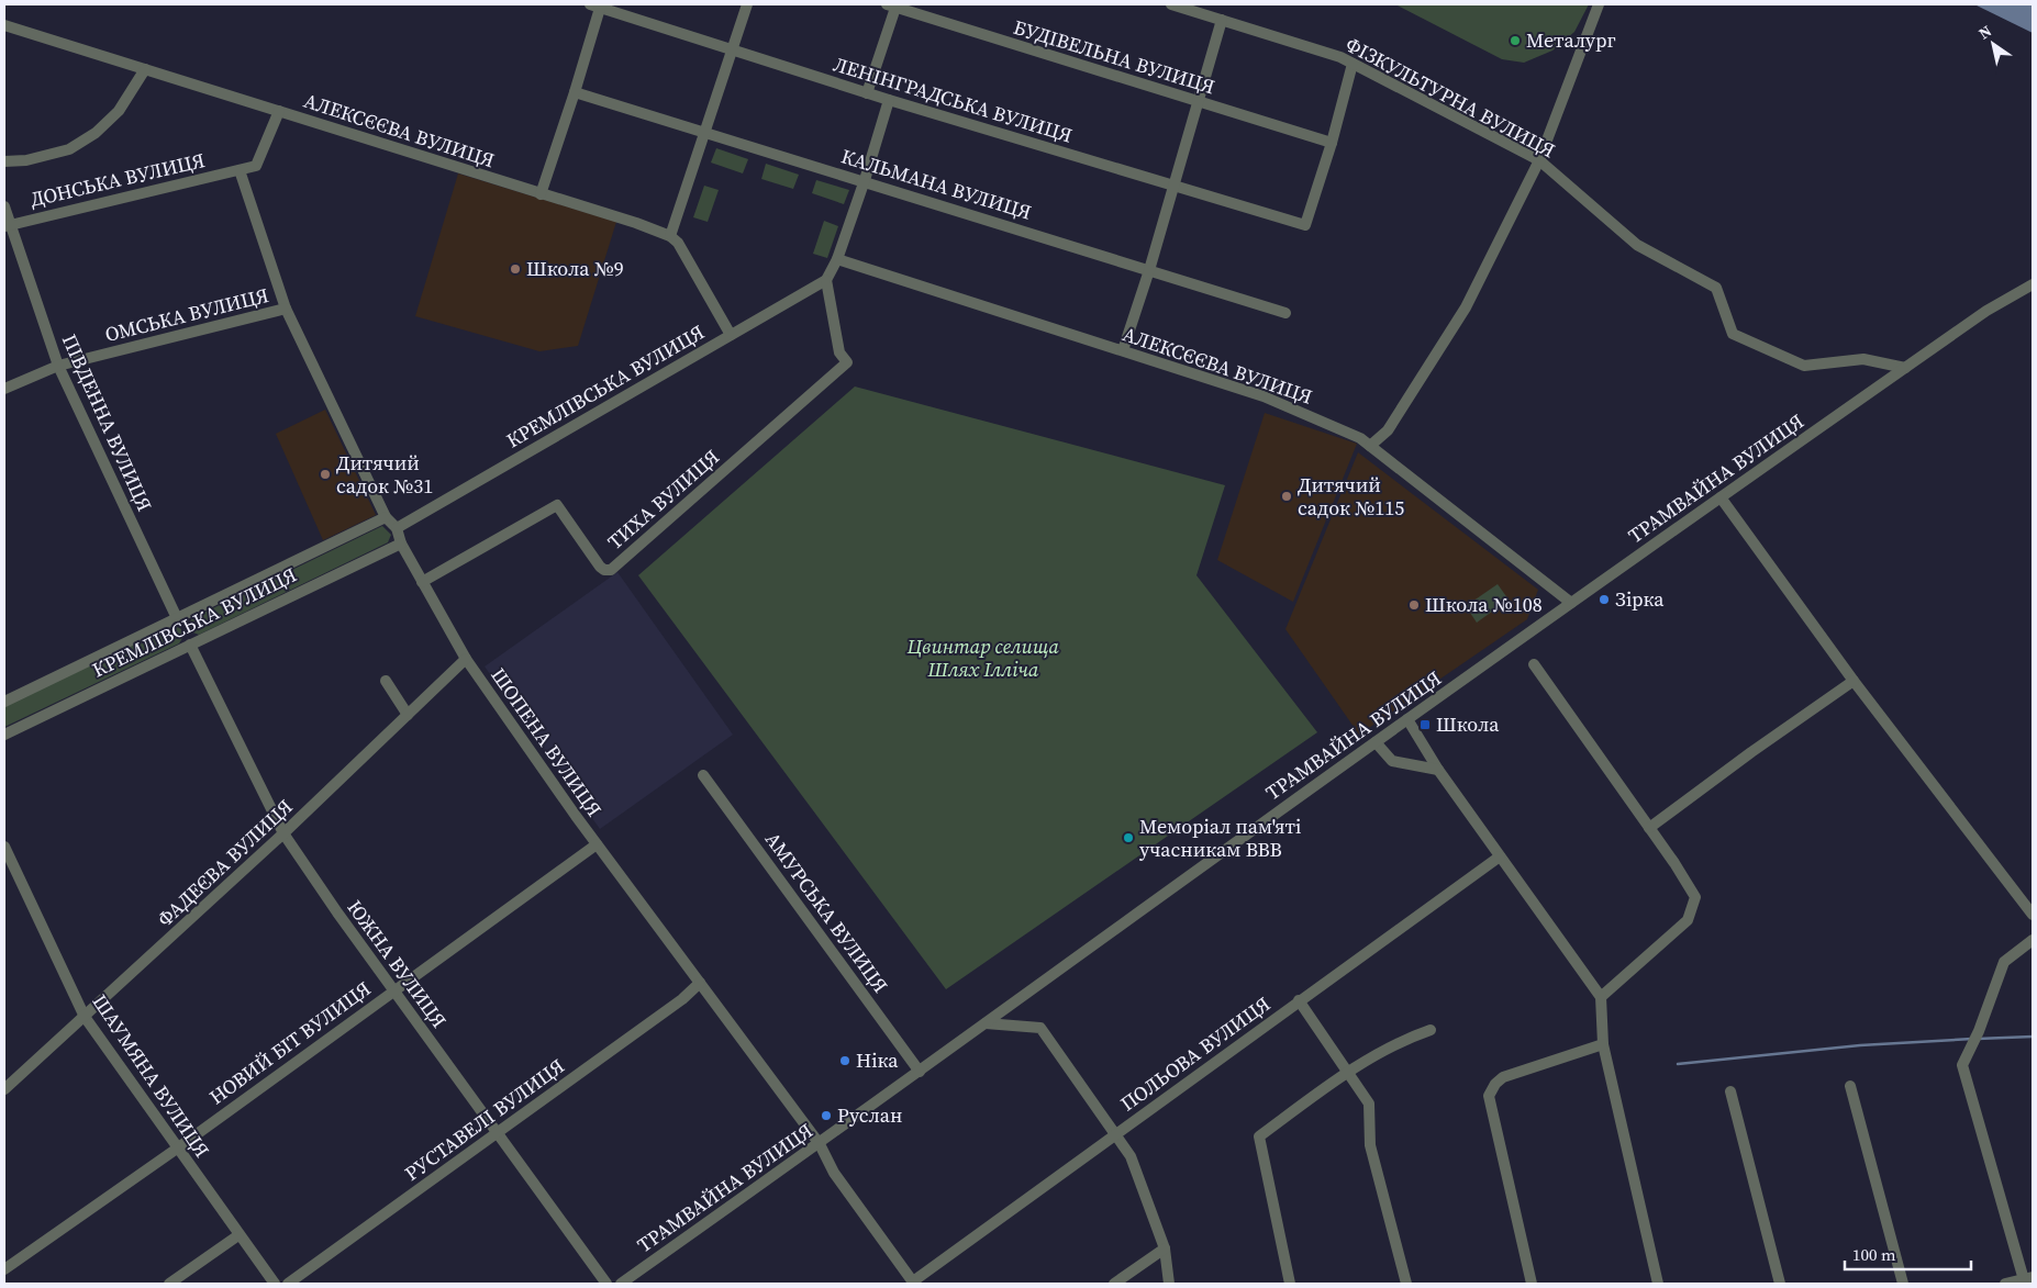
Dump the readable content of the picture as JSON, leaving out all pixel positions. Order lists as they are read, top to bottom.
{
  "streets": {
    "street": [
      "БУДІВЕЛЬНА ВУЛИЦЯ",
      "ФIЗКУЛЬТУРНА ВУЛИЦЯ",
      "ЛЕНІНГРАДСЬКА ВУЛИЦЯ",
      "АЛЕКСЄЄВА ВУЛИЦЯ",
      "ДОНСЬКА ВУЛИЦЯ",
      "КАЛЬМАНА ВУЛИЦЯ",
      "ОМСЬКА ВУЛИЦЯ",
      "КРЕМЛІВСЬКА ВУЛИЦЯ",
      "ПІВДЕННА ВУЛИЦЯ",
      "ТРАМВАЙНА ВУЛИЦЯ",
      "ТИХА ВУЛИЦЯ",
      "ШОПЕНА ВУЛИЦЯ",
      "ФАДЕЄВА ВУЛИЦЯ",
      "АМУРСЬКА ВУЛИЦЯ",
      "ЮЖНА ВУЛИЦЯ",
      "НОВИЙ БІТ ВУЛИЦЯ",
      "ПОЛЬОВА ВУЛИЦЯ",
      "ШАУМЯНА ВУЛИЦЯ",
      "РУСТАВЕЛІ ВУЛИЦЯ"
    ]
  },
  "crossings": [
    ["БУДІВЕЛЬНА ВУЛИЦЯ", "ЛЕНІНГРАДСЬКА ВУЛИЦЯ"],
    ["ФIЗКУЛЬТУРНА ВУЛИЦЯ", "ТРАМВАЙНА ВУЛИЦЯ"],
    ["АЛЕКСЄЄВА ВУЛИЦЯ", "ДОНСЬКА ВУЛИЦЯ"],
    ["АЛЕКСЄЄВА ВУЛИЦЯ", "КРЕМЛІВСЬКА ВУЛИЦЯ"],
    ["АЛЕКСЄЄВА ВУЛИЦЯ", "ТРАМВАЙНА ВУЛИЦЯ"],
    ["ДОНСЬКА ВУЛИЦЯ", "ПІВДЕННА ВУЛИЦЯ"],
    ["ДОНСЬКА ВУЛИЦЯ", "ШОПЕНА ВУЛИЦЯ"],
    ["ОМСЬКА ВУЛИЦЯ", "ПІВДЕННА ВУЛИЦЯ"],
    ["ОМСЬКА ВУЛИЦЯ", "ШОПЕНА ВУЛИЦЯ"],
    ["КРЕМЛІВСЬКА ВУЛИЦЯ", "ПІВДЕННА ВУЛИЦЯ"],
    ["КРЕМЛІВСЬКА ВУЛИЦЯ", "ТИХА ВУЛИЦЯ"],
    ["КРЕМЛІВСЬКА ВУЛИЦЯ", "ШОПЕНА ВУЛИЦЯ"],
    ["КРЕМЛІВСЬКА ВУЛИЦЯ", "ЮЖНА ВУЛИЦЯ"],
    ["ТРАМВАЙНА ВУЛИЦЯ", "ШОПЕНА ВУЛИЦЯ"],
    ["ТРАМВАЙНА ВУЛИЦЯ", "АМУРСЬКА ВУЛИЦЯ"],
    ["ТИХА ВУЛИЦЯ", "ШОПЕНА ВУЛИЦЯ"],
    ["ШОПЕНА ВУЛИЦЯ", "ФАДЕЄВА ВУЛИЦЯ"],
    ["ШОПЕНА ВУЛИЦЯ", "НОВИЙ БІТ ВУЛИЦЯ"],
    ["ШОПЕНА ВУЛИЦЯ", "ПОЛЬОВА ВУЛИЦЯ"],
    ["ШОПЕНА ВУЛИЦЯ", "РУСТАВЕЛІ ВУЛИЦЯ"],
    ["ФАДЕЄВА ВУЛИЦЯ", "ЮЖНА ВУЛИЦЯ"],
    ["ФАДЕЄВА ВУЛИЦЯ", "ШАУМЯНА ВУЛИЦЯ"],
    ["ЮЖНА ВУЛИЦЯ", "НОВИЙ БІТ ВУЛИЦЯ"],
    ["ЮЖНА ВУЛИЦЯ", "РУСТАВЕЛІ ВУЛИЦЯ"],
    ["НОВИЙ БІТ ВУЛИЦЯ", "ШАУМЯНА ВУЛИЦЯ"]
  ],
  "parks": ["Цвинтар селища Шлях Ілліча"],
  "places": {
    "other": [
      "Металург",
      "Школа №9",
      "Дитячий садок №31",
      "Дитячий садок №115",
      "Зірка",
      "Школа №108",
      "Меморіал пам'яті учасникам ВВВ",
      "Ніка",
      "Руслан"
    ],
    "transit": ["Школа"]
  },
  "scale_bar": "100 m",
  "north": "top left"
}
